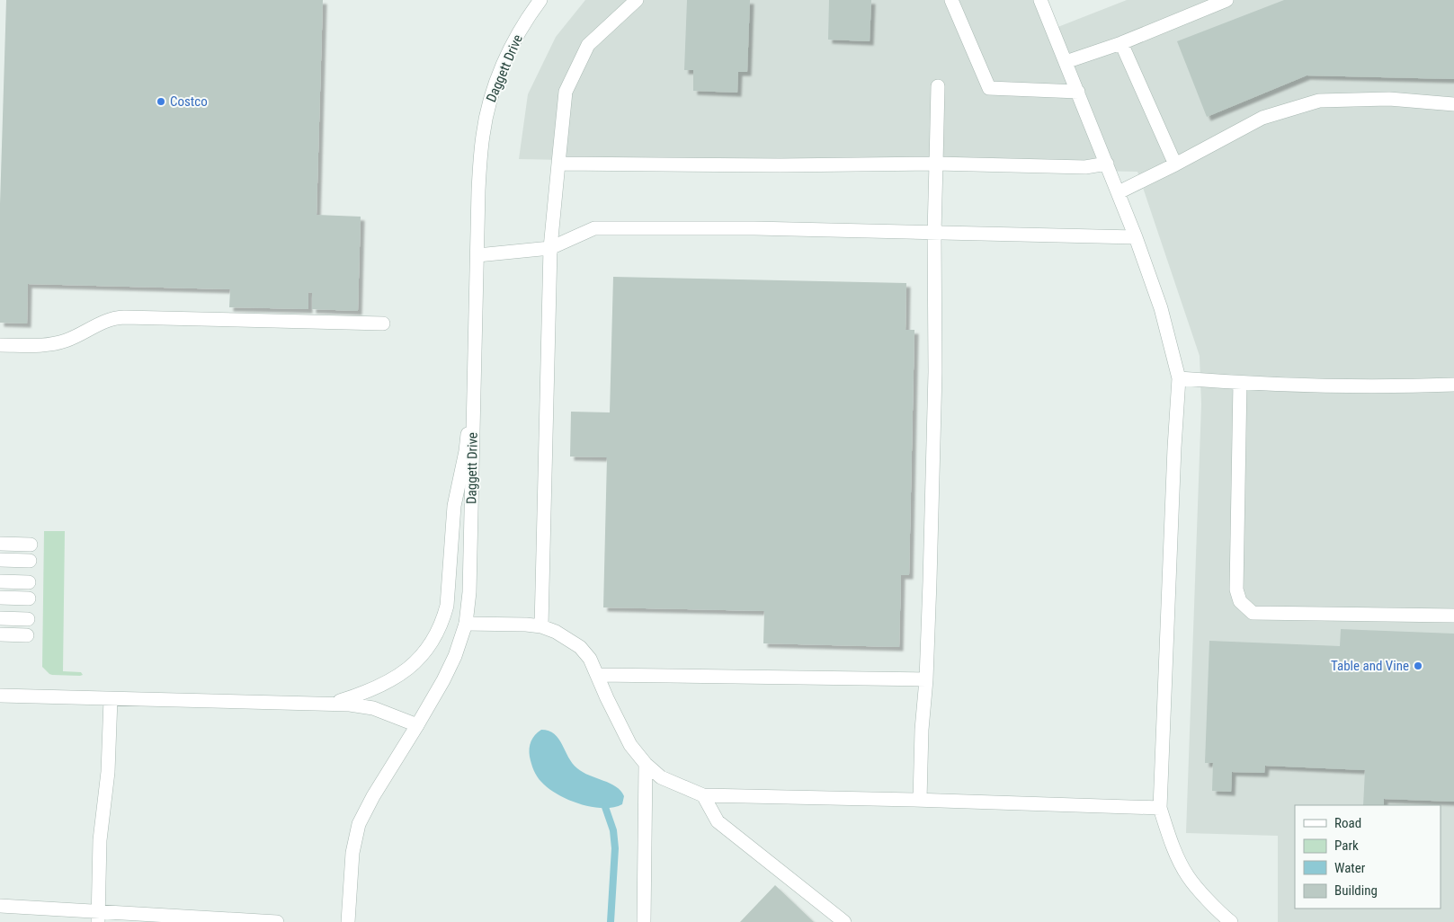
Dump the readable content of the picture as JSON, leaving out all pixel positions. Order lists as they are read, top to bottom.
{
  "streets": {
    "street": ["Daggett Drive"]
  },
  "places": ["Costco", "Table and Vine"],
  "legend": [
    "Road",
    "Park",
    "Water",
    "Building"
  ]
}
